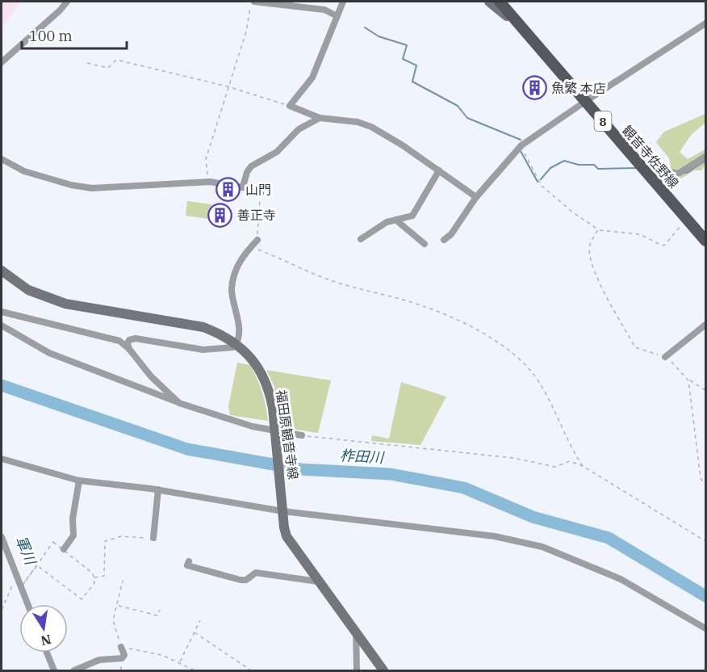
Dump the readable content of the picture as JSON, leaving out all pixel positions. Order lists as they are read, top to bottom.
{
  "streets": {
    "main road": ["8", "観音寺佐野線", "福田原観音寺線"]
  },
  "water": ["柞田川", "軍川"],
  "places": {
    "building": ["魚繁 本店", "山門", "善正寺"]
  },
  "scale_bar": "100 m",
  "north": "bottom"
}
